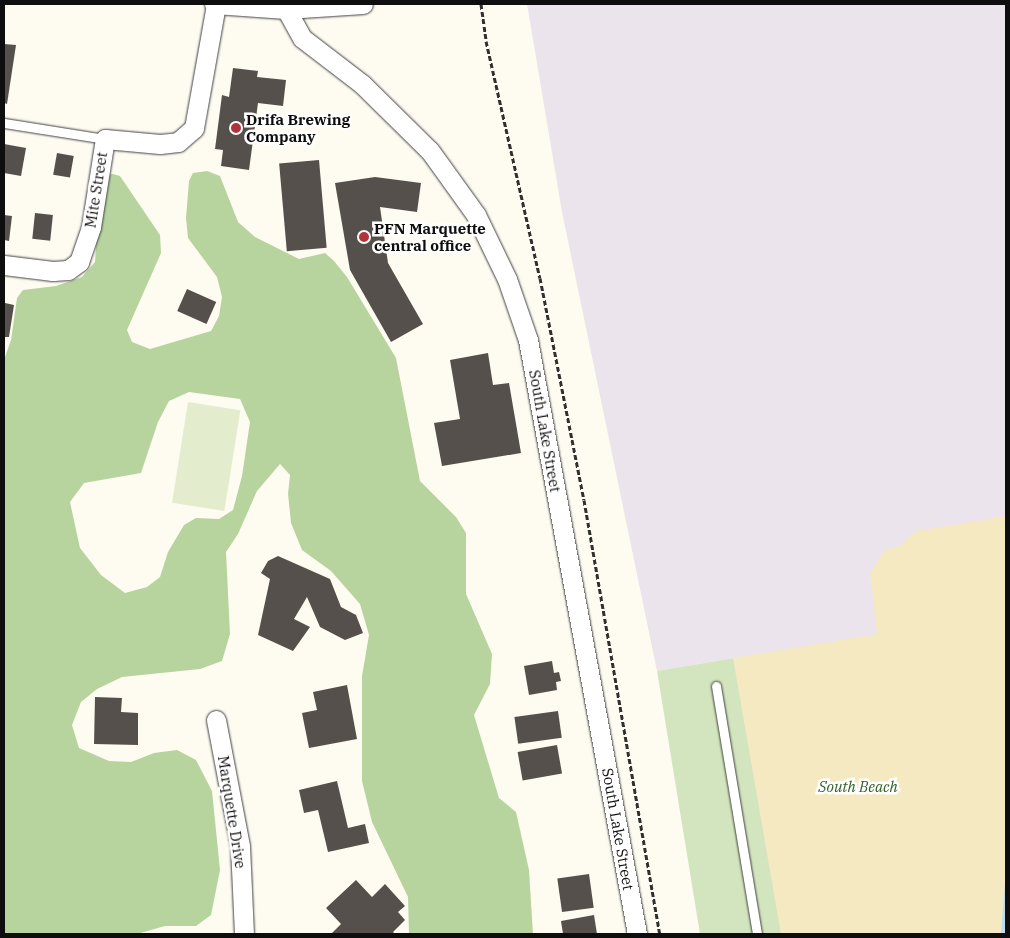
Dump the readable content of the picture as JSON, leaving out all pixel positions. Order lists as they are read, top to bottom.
{
  "streets": {
    "street": ["Mite Street", "South Lake Street", "Marquette Drive"]
  },
  "parks": ["South Beach"],
  "places": ["Drifa Brewing Company", "PFN Marquette central office"]
}
